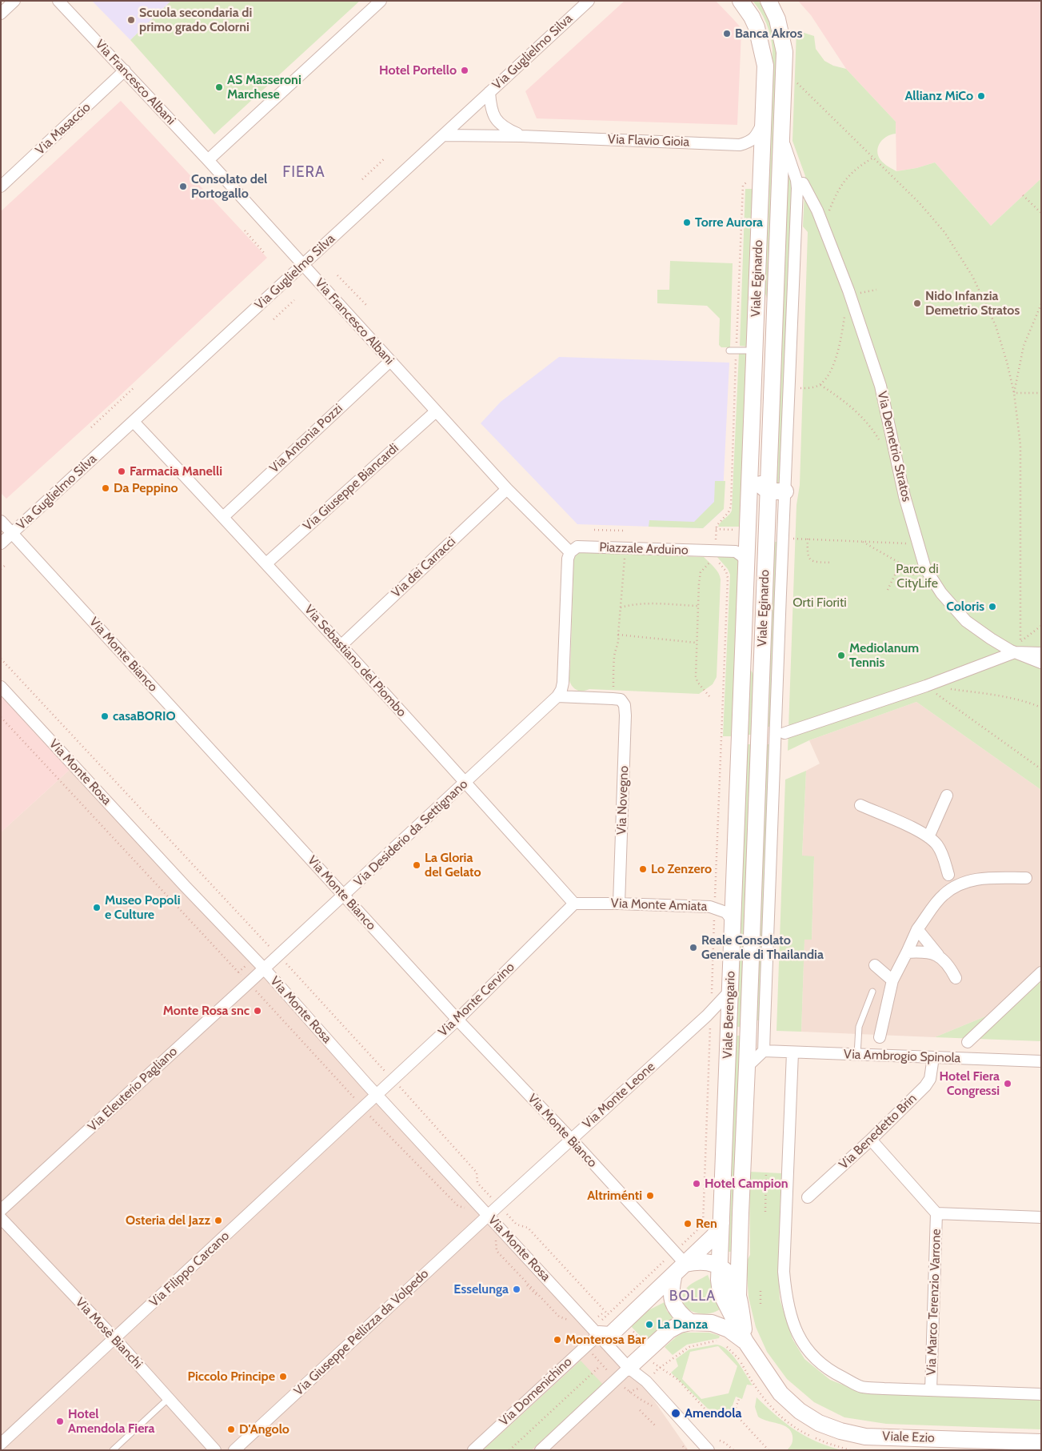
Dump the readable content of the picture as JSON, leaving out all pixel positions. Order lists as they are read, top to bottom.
{
  "streets": {
    "main road": ["Viale Eginardo", "Viale Berengario", "Viale Ezio"],
    "street": [
      "Via Guglielmo Silva",
      "Via Francesco Albani",
      "Via Masaccio",
      "Via Flavio Gioia",
      "Via Antonia Pozzi",
      "Via Demetrio Stratos",
      "Via Giuseppe Biancardi",
      "Piazzale Arduino",
      "Via dei Carracci",
      "Via Monte Bianco",
      "Via Sebastiano del Piombo",
      "Via Monte Rosa",
      "Via Novegno",
      "Via Desiderio da Settignano",
      "Via Monte Amiata",
      "Via Monte Cervino",
      "Via Ambrogio Spinola",
      "Via Eleuterio Pagliano",
      "Via Monte Leone",
      "Via Benedetto Brin",
      "Via Filippo Carcano",
      "Via Marco Terenzio Varrone",
      "Via Giuseppe Pellizza da Volpedo",
      "Via Mosè Bianchi",
      "Via Domenichino"
    ]
  },
  "crossings": [
    ["Via Guglielmo Silva", "Via Francesco Albani"],
    ["Via Guglielmo Silva", "Via Flavio Gioia"],
    ["Via Guglielmo Silva", "Via Monte Bianco"],
    ["Via Guglielmo Silva", "Via Sebastiano del Piombo"],
    ["Via Francesco Albani", "Via Masaccio"],
    ["Via Francesco Albani", "Via Antonia Pozzi"],
    ["Via Francesco Albani", "Via Giuseppe Biancardi"],
    ["Via Francesco Albani", "Piazzale Arduino"],
    ["Via Francesco Albani", "Via dei Carracci"],
    ["Via Flavio Gioia", "Viale Eginardo"],
    ["Viale Eginardo", "Piazzale Arduino"],
    ["Viale Eginardo", "Viale Berengario"],
    ["Via Antonia Pozzi", "Via Sebastiano del Piombo"],
    ["Via Giuseppe Biancardi", "Via Sebastiano del Piombo"],
    ["Piazzale Arduino", "Viale Berengario"],
    ["Via dei Carracci", "Via Sebastiano del Piombo"],
    ["Via Monte Bianco", "Via Desiderio da Settignano"],
    ["Via Monte Bianco", "Via Monte Cervino"],
    ["Via Monte Bianco", "Viale Berengario"],
    ["Via Monte Bianco", "Via Monte Leone"],
    ["Via Sebastiano del Piombo", "Via Desiderio da Settignano"],
    ["Via Sebastiano del Piombo", "Via Monte Amiata"],
    ["Via Sebastiano del Piombo", "Via Monte Cervino"],
    ["Via Monte Rosa", "Via Desiderio da Settignano"],
    ["Via Monte Rosa", "Via Monte Cervino"],
    ["Via Monte Rosa", "Via Eleuterio Pagliano"],
    ["Via Monte Rosa", "Via Monte Leone"],
    ["Via Monte Rosa", "Via Filippo Carcano"],
    ["Via Monte Rosa", "Via Giuseppe Pellizza da Volpedo"],
    ["Via Monte Rosa", "Via Domenichino"],
    ["Via Novegno", "Via Desiderio da Settignano"],
    ["Via Novegno", "Via Monte Amiata"],
    ["Via Desiderio da Settignano", "Via Eleuterio Pagliano"],
    ["Via Monte Amiata", "Via Monte Cervino"],
    ["Via Monte Amiata", "Viale Berengario"],
    ["Via Monte Cervino", "Via Filippo Carcano"],
    ["Viale Berengario", "Via Ambrogio Spinola"],
    ["Viale Berengario", "Via Monte Leone"],
    ["Via Ambrogio Spinola", "Via Benedetto Brin"],
    ["Via Monte Leone", "Via Giuseppe Pellizza da Volpedo"],
    ["Via Filippo Carcano", "Via Mosè Bianchi"]
  ],
  "districts": ["FIERA", "BOLLA"],
  "parks": ["Parco di CityLife", "Orti Fioriti"],
  "places": [
    "Scuola secondaria di primo grado Colorni",
    "Banca Akros",
    "Hotel Portello",
    "AS Masseroni Marchese",
    "Allianz MiCo",
    "Consolato del Portogallo",
    "Torre Aurora",
    "Nido Infanzia Demetrio Stratos",
    "Farmacia Manelli",
    "Da Peppino",
    "Coloris",
    "Mediolanum Tennis",
    "casaBORIO",
    "La Gloria del Gelato",
    "Lo Zenzero",
    "Museo Popoli e Culture",
    "Reale Consolato Generale di Thailandia",
    "Monte Rosa snc",
    "Hotel Fiera Congressi",
    "Hotel Campion",
    "Altriménti",
    "Osteria del Jazz",
    "Ren",
    "Esselunga",
    "La Danza",
    "Monterosa Bar",
    "Piccolo Principe",
    "Amendola",
    "Hotel Amendola Fiera",
    "D'Angolo"
  ]
}
